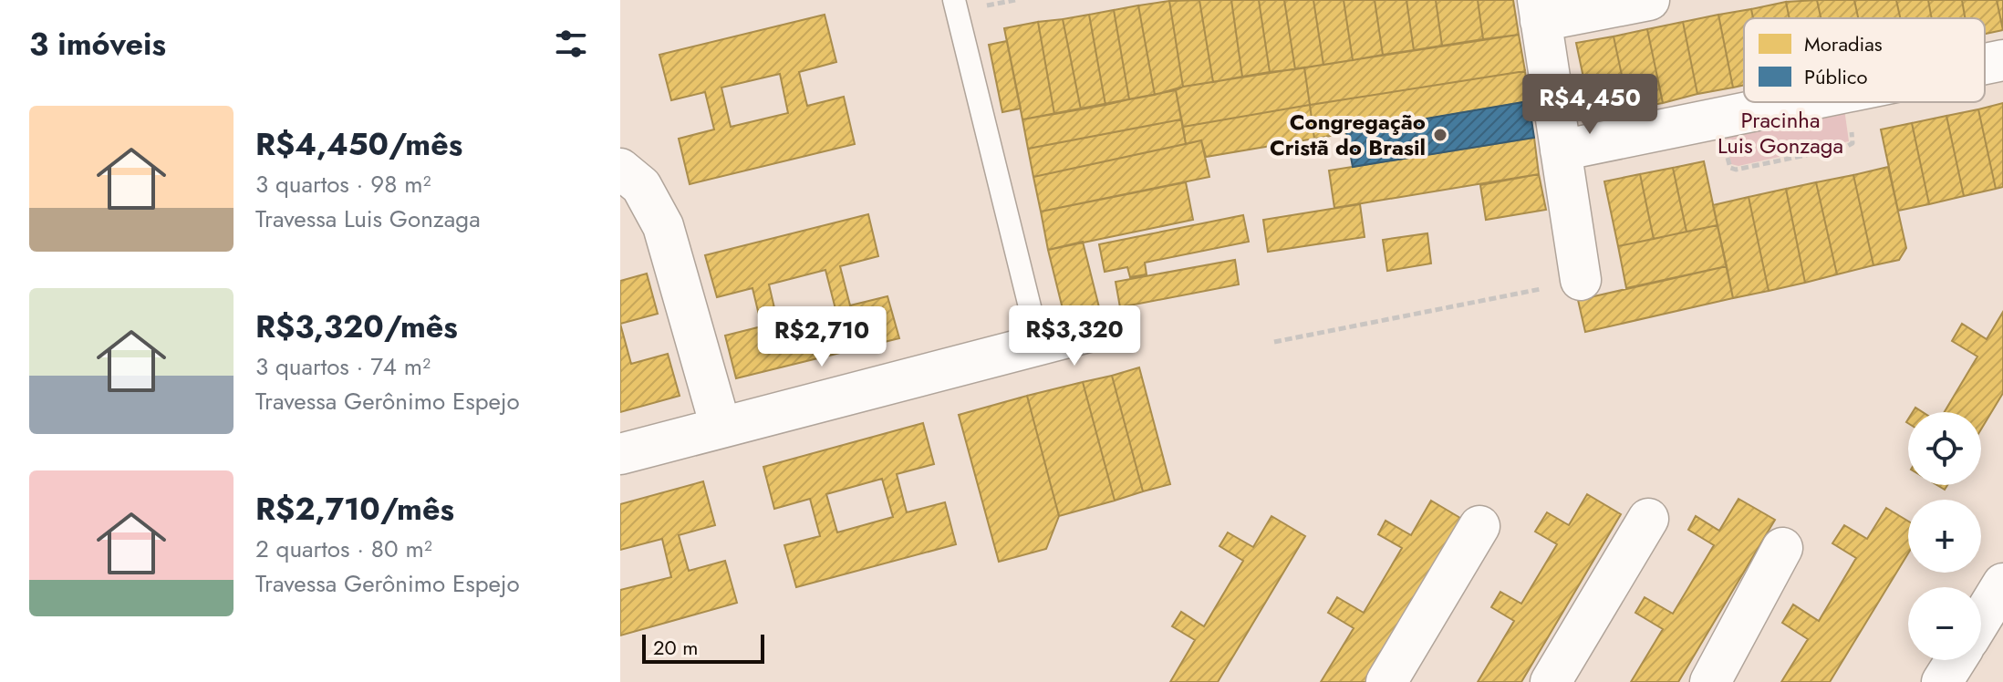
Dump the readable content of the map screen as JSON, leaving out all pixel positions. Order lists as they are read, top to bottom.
{
  "parks": ["Pracinha Luis Gonzaga"],
  "places": ["Congregação Cristã do Brasil"],
  "legend": ["Moradias", "Público"],
  "scale_bar": "20 m",
  "page": {
    "heading": "3 imóveis",
    "price": ["R$4,450", "R$3,320", "R$2,710"],
    "list": [
      {
        "name": "R$4,450/mês",
        "note": "3 quartos · 98 m² · Travessa Luis Gonzaga"
      },
      {
        "name": "R$3,320/mês",
        "note": "3 quartos · 74 m² · Travessa Gerônimo Espejo"
      },
      {
        "name": "R$2,710/mês",
        "note": "2 quartos · 80 m² · Travessa Gerônimo Espejo"
      }
    ],
    "map_buttons": ["+", "−"],
    "scale": "20 m"
  }
}
